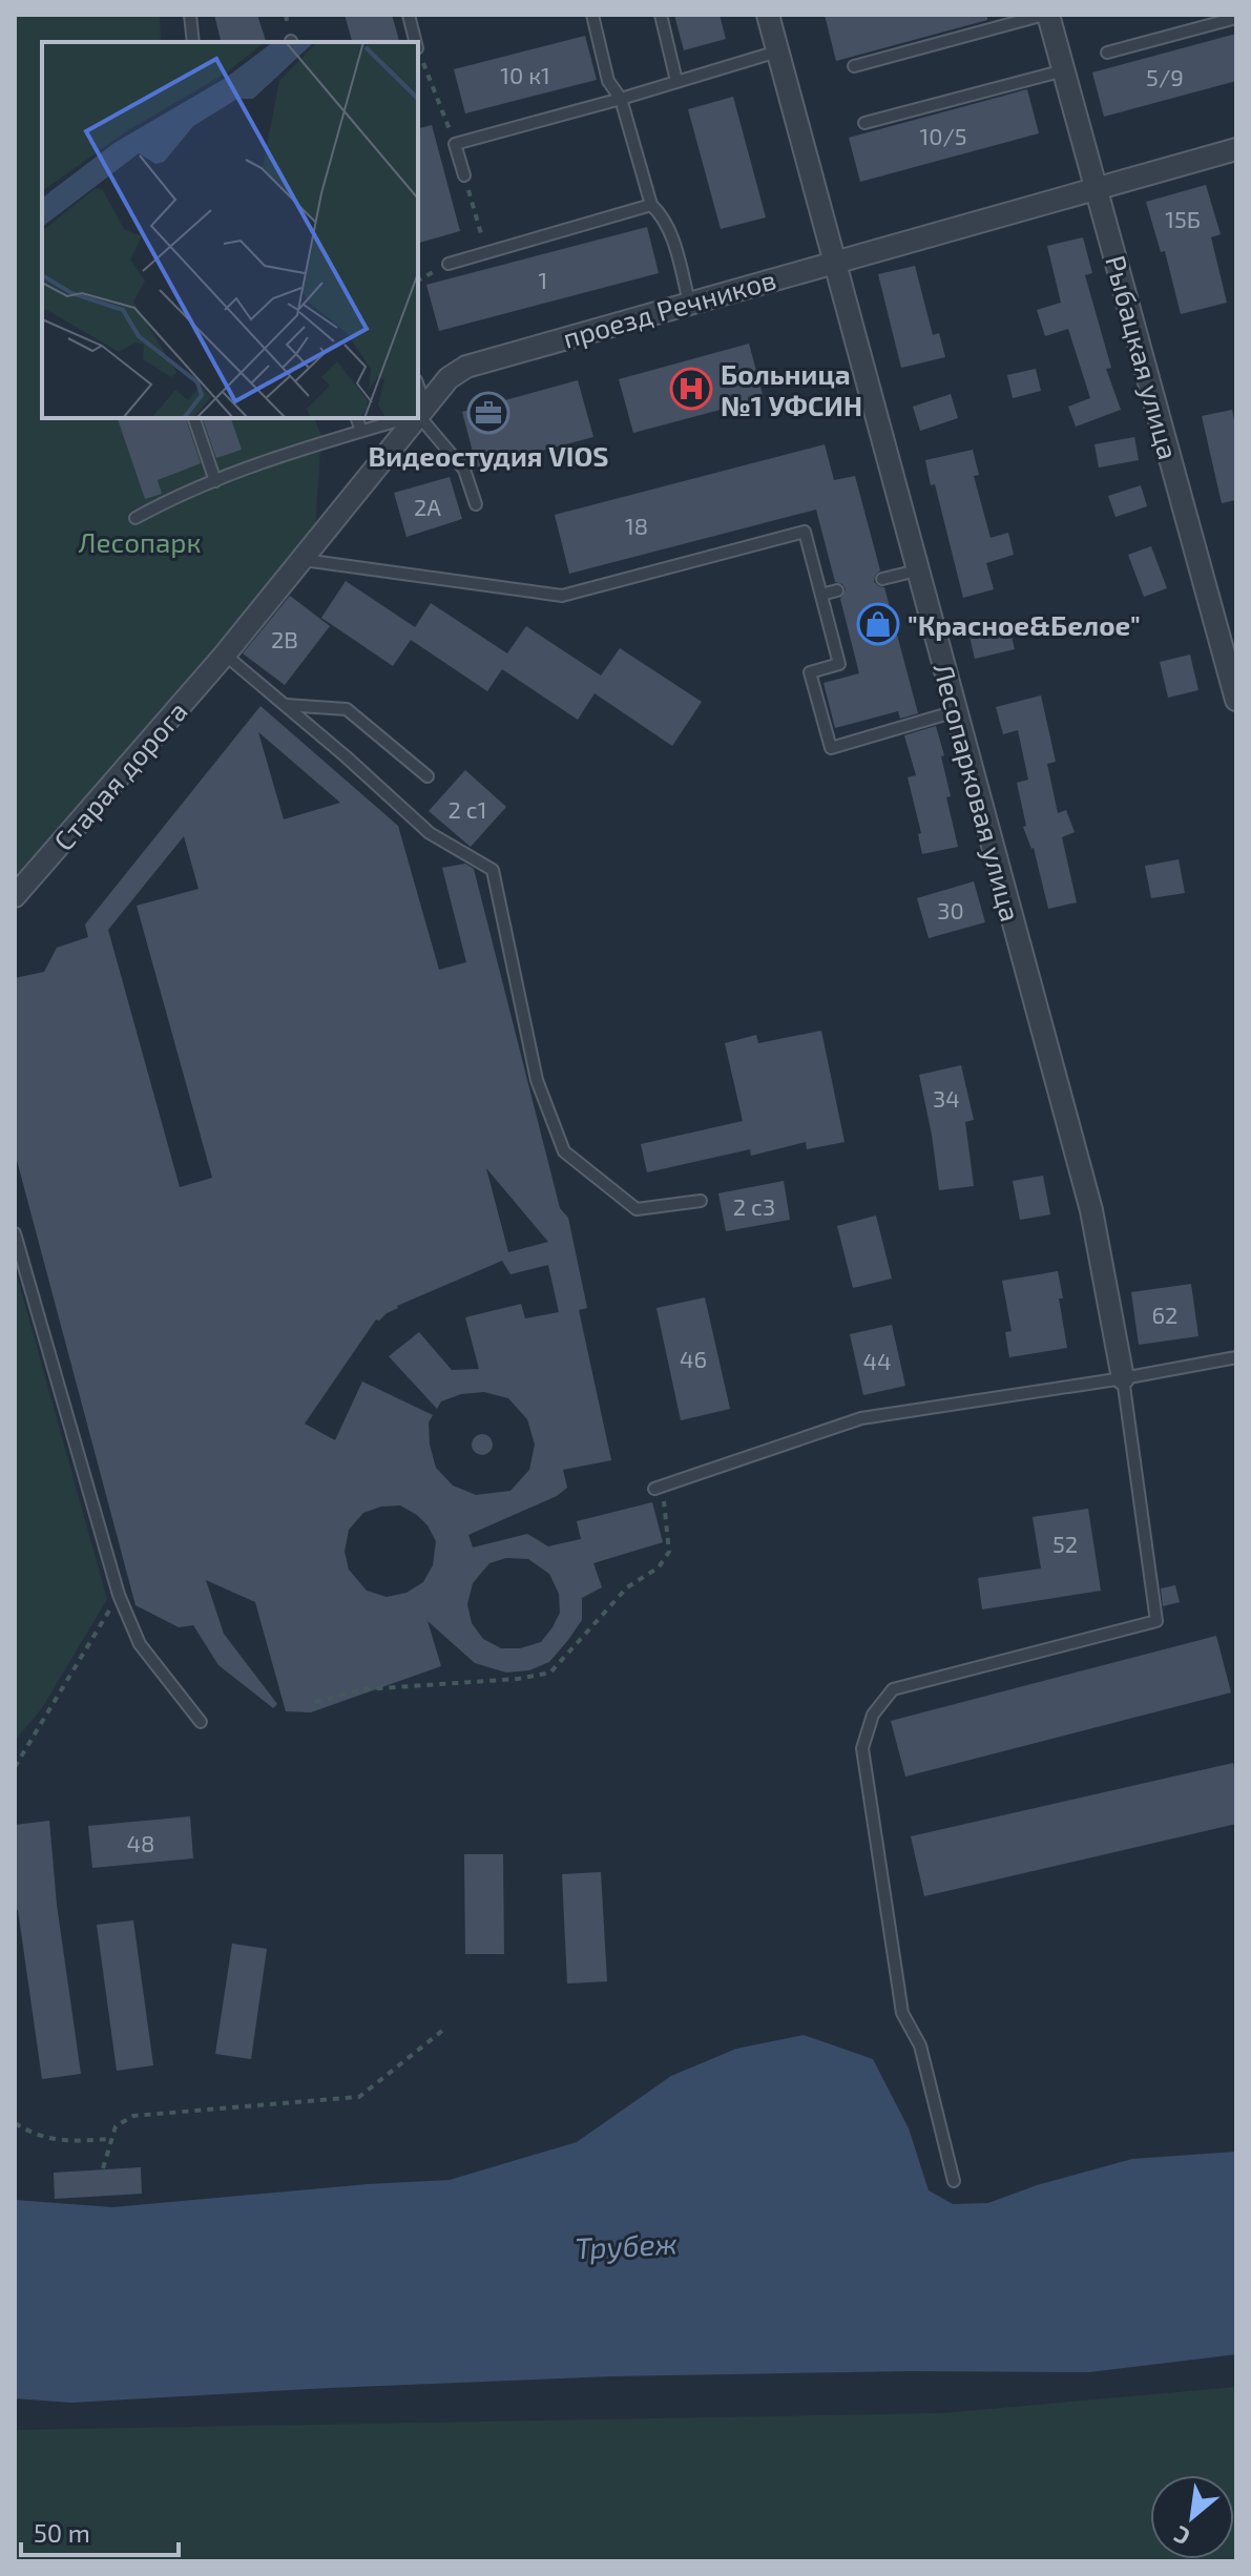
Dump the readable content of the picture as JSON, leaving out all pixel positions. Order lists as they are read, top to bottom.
{
  "streets": {
    "street": [
      "проезд Речников",
      "Рыбацкая улица",
      "Старая дорога",
      "Лесопарковая улица"
    ]
  },
  "crossings": [
    ["проезд Речников", "Рыбацкая улица"],
    ["проезд Речников", "Старая дорога"],
    ["проезд Речников", "Лесопарковая улица"]
  ],
  "water": ["Трубеж"],
  "parks": ["Лесопарк"],
  "places": {
    "hospital": ["Больница №1 УФСИН"],
    "office": ["Видеостудия VIOS"],
    "shop": ["\"Красное&Белое\""]
  },
  "house_numbers": [
    "10 к1",
    "5/9",
    "10/5",
    "15Б",
    "1",
    "2А",
    "18",
    "2В",
    "2 с1",
    "30",
    "34",
    "2 с3",
    "62",
    "46",
    "44",
    "52",
    "48"
  ],
  "scale_bar": "50 m",
  "north": "bottom left"
}
